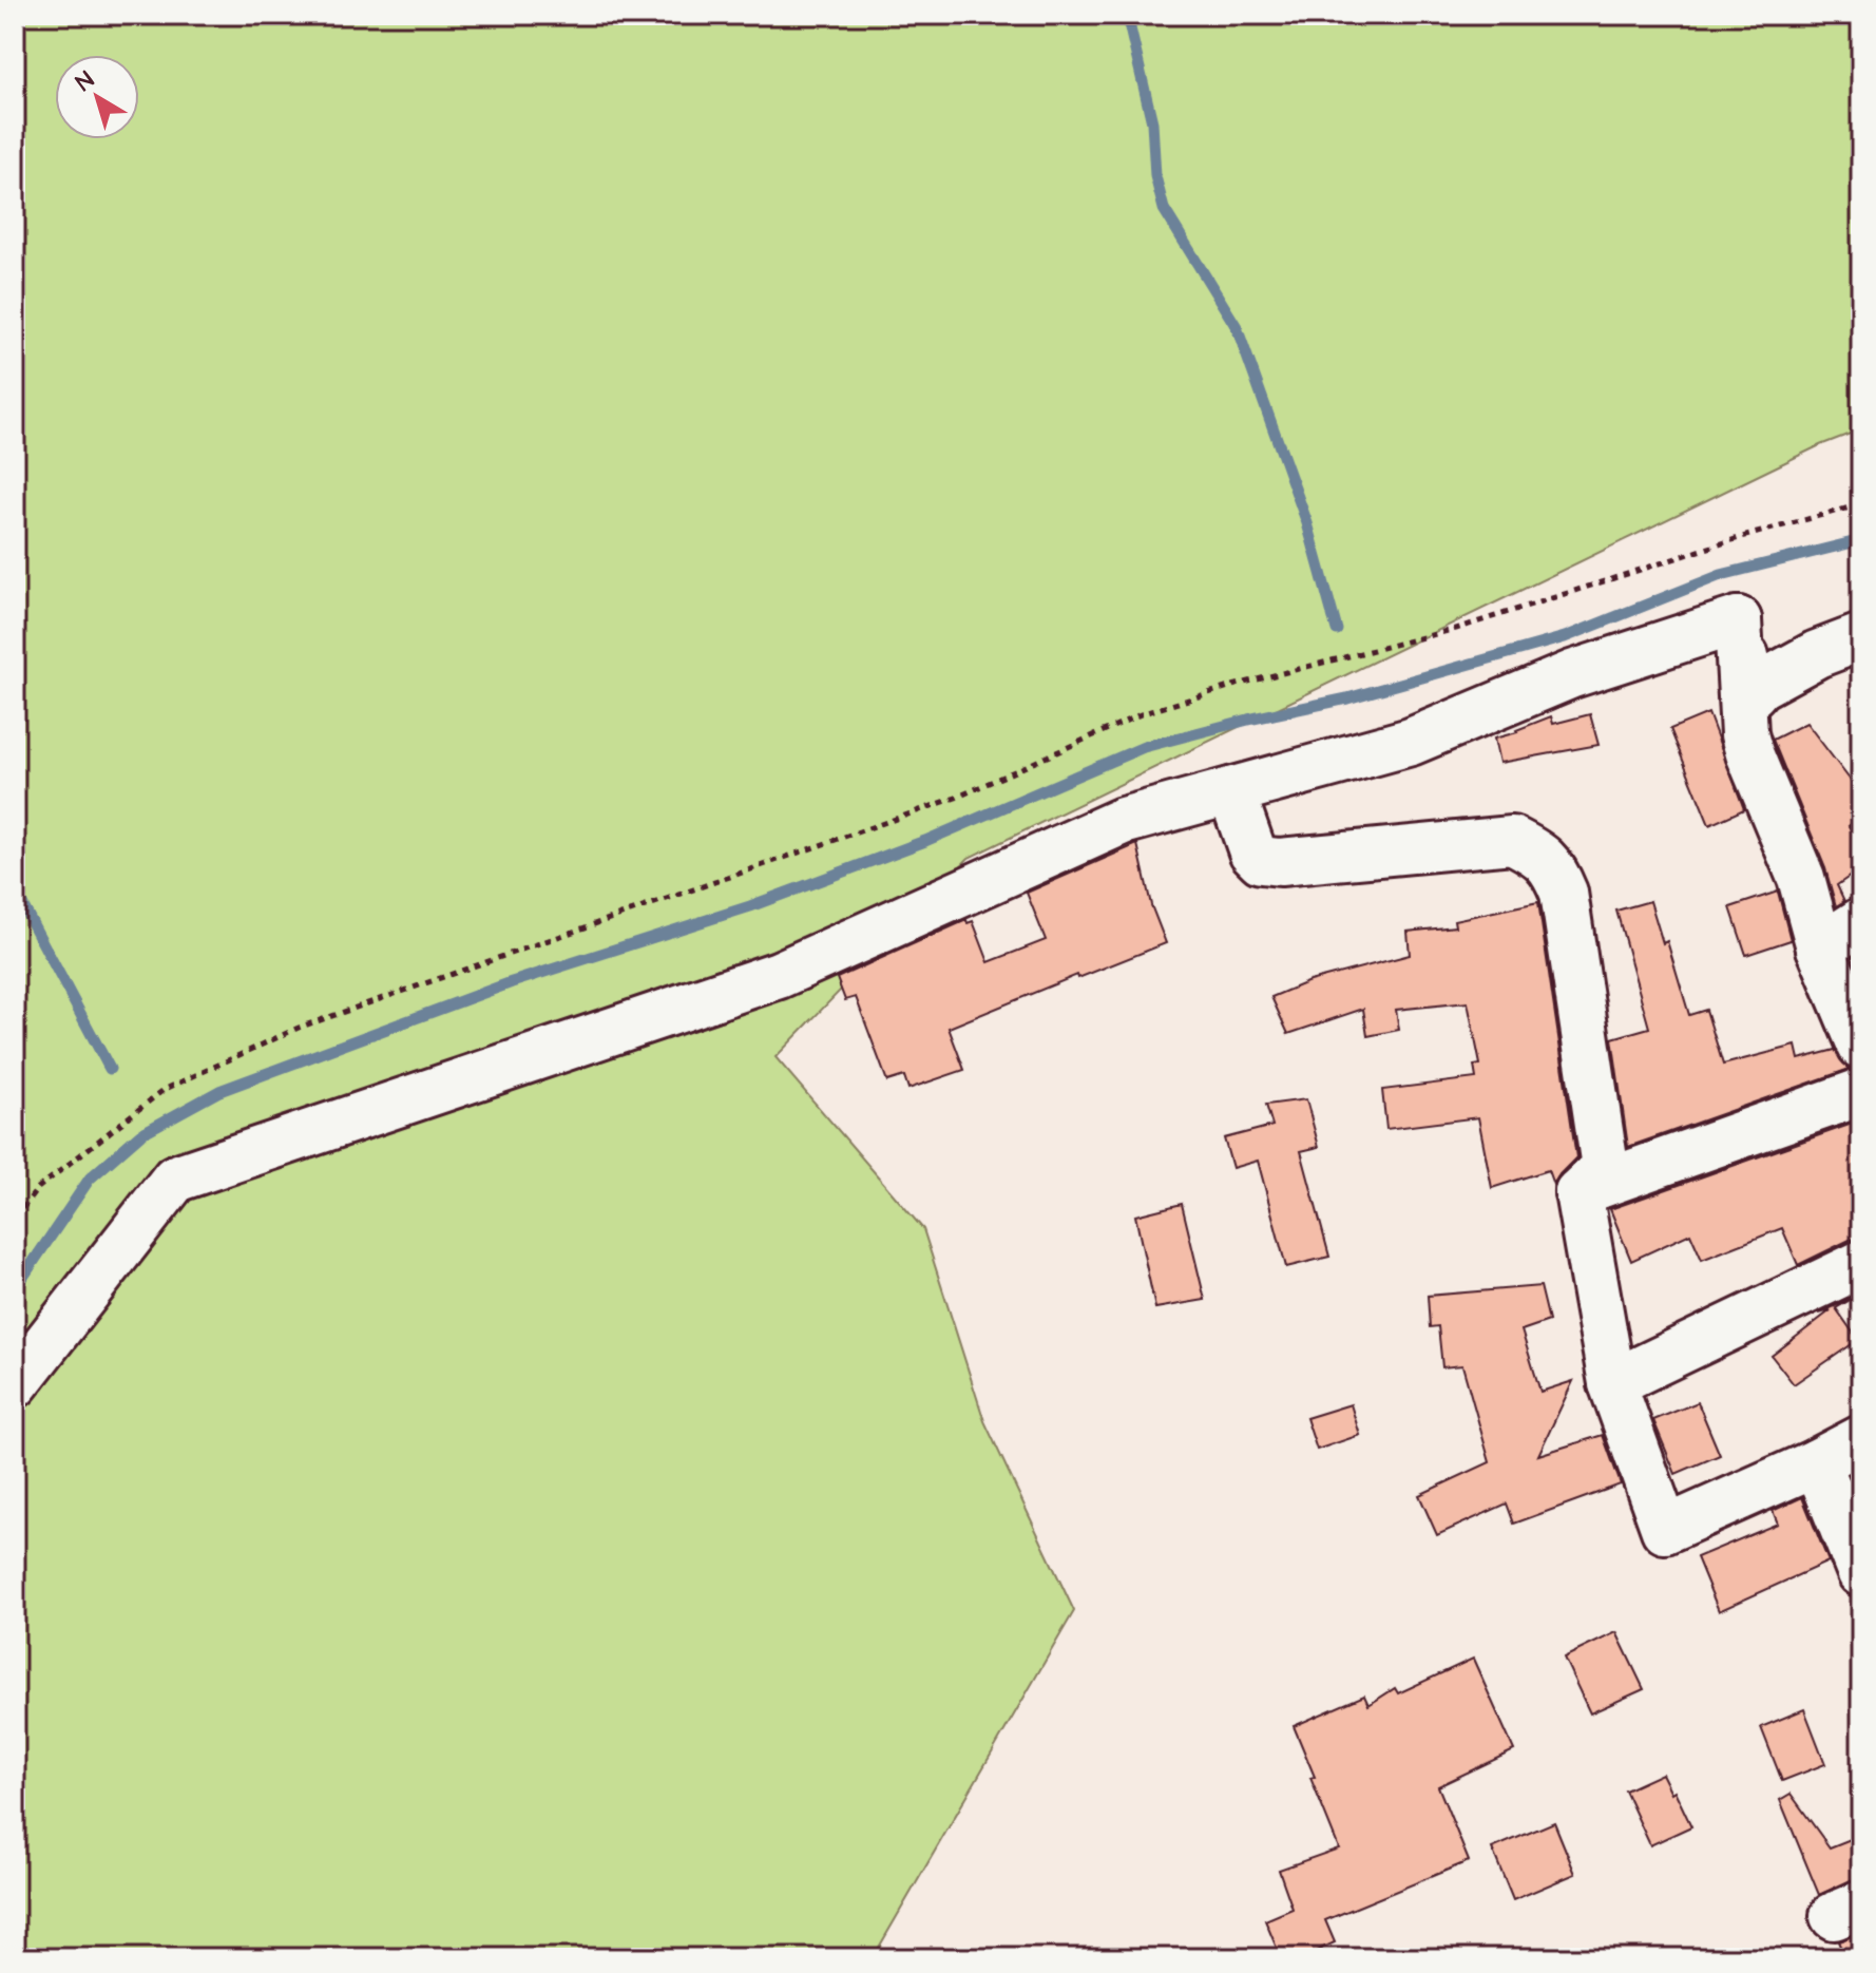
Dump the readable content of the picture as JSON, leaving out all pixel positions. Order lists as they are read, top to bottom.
{
  "north": "top left"
}
